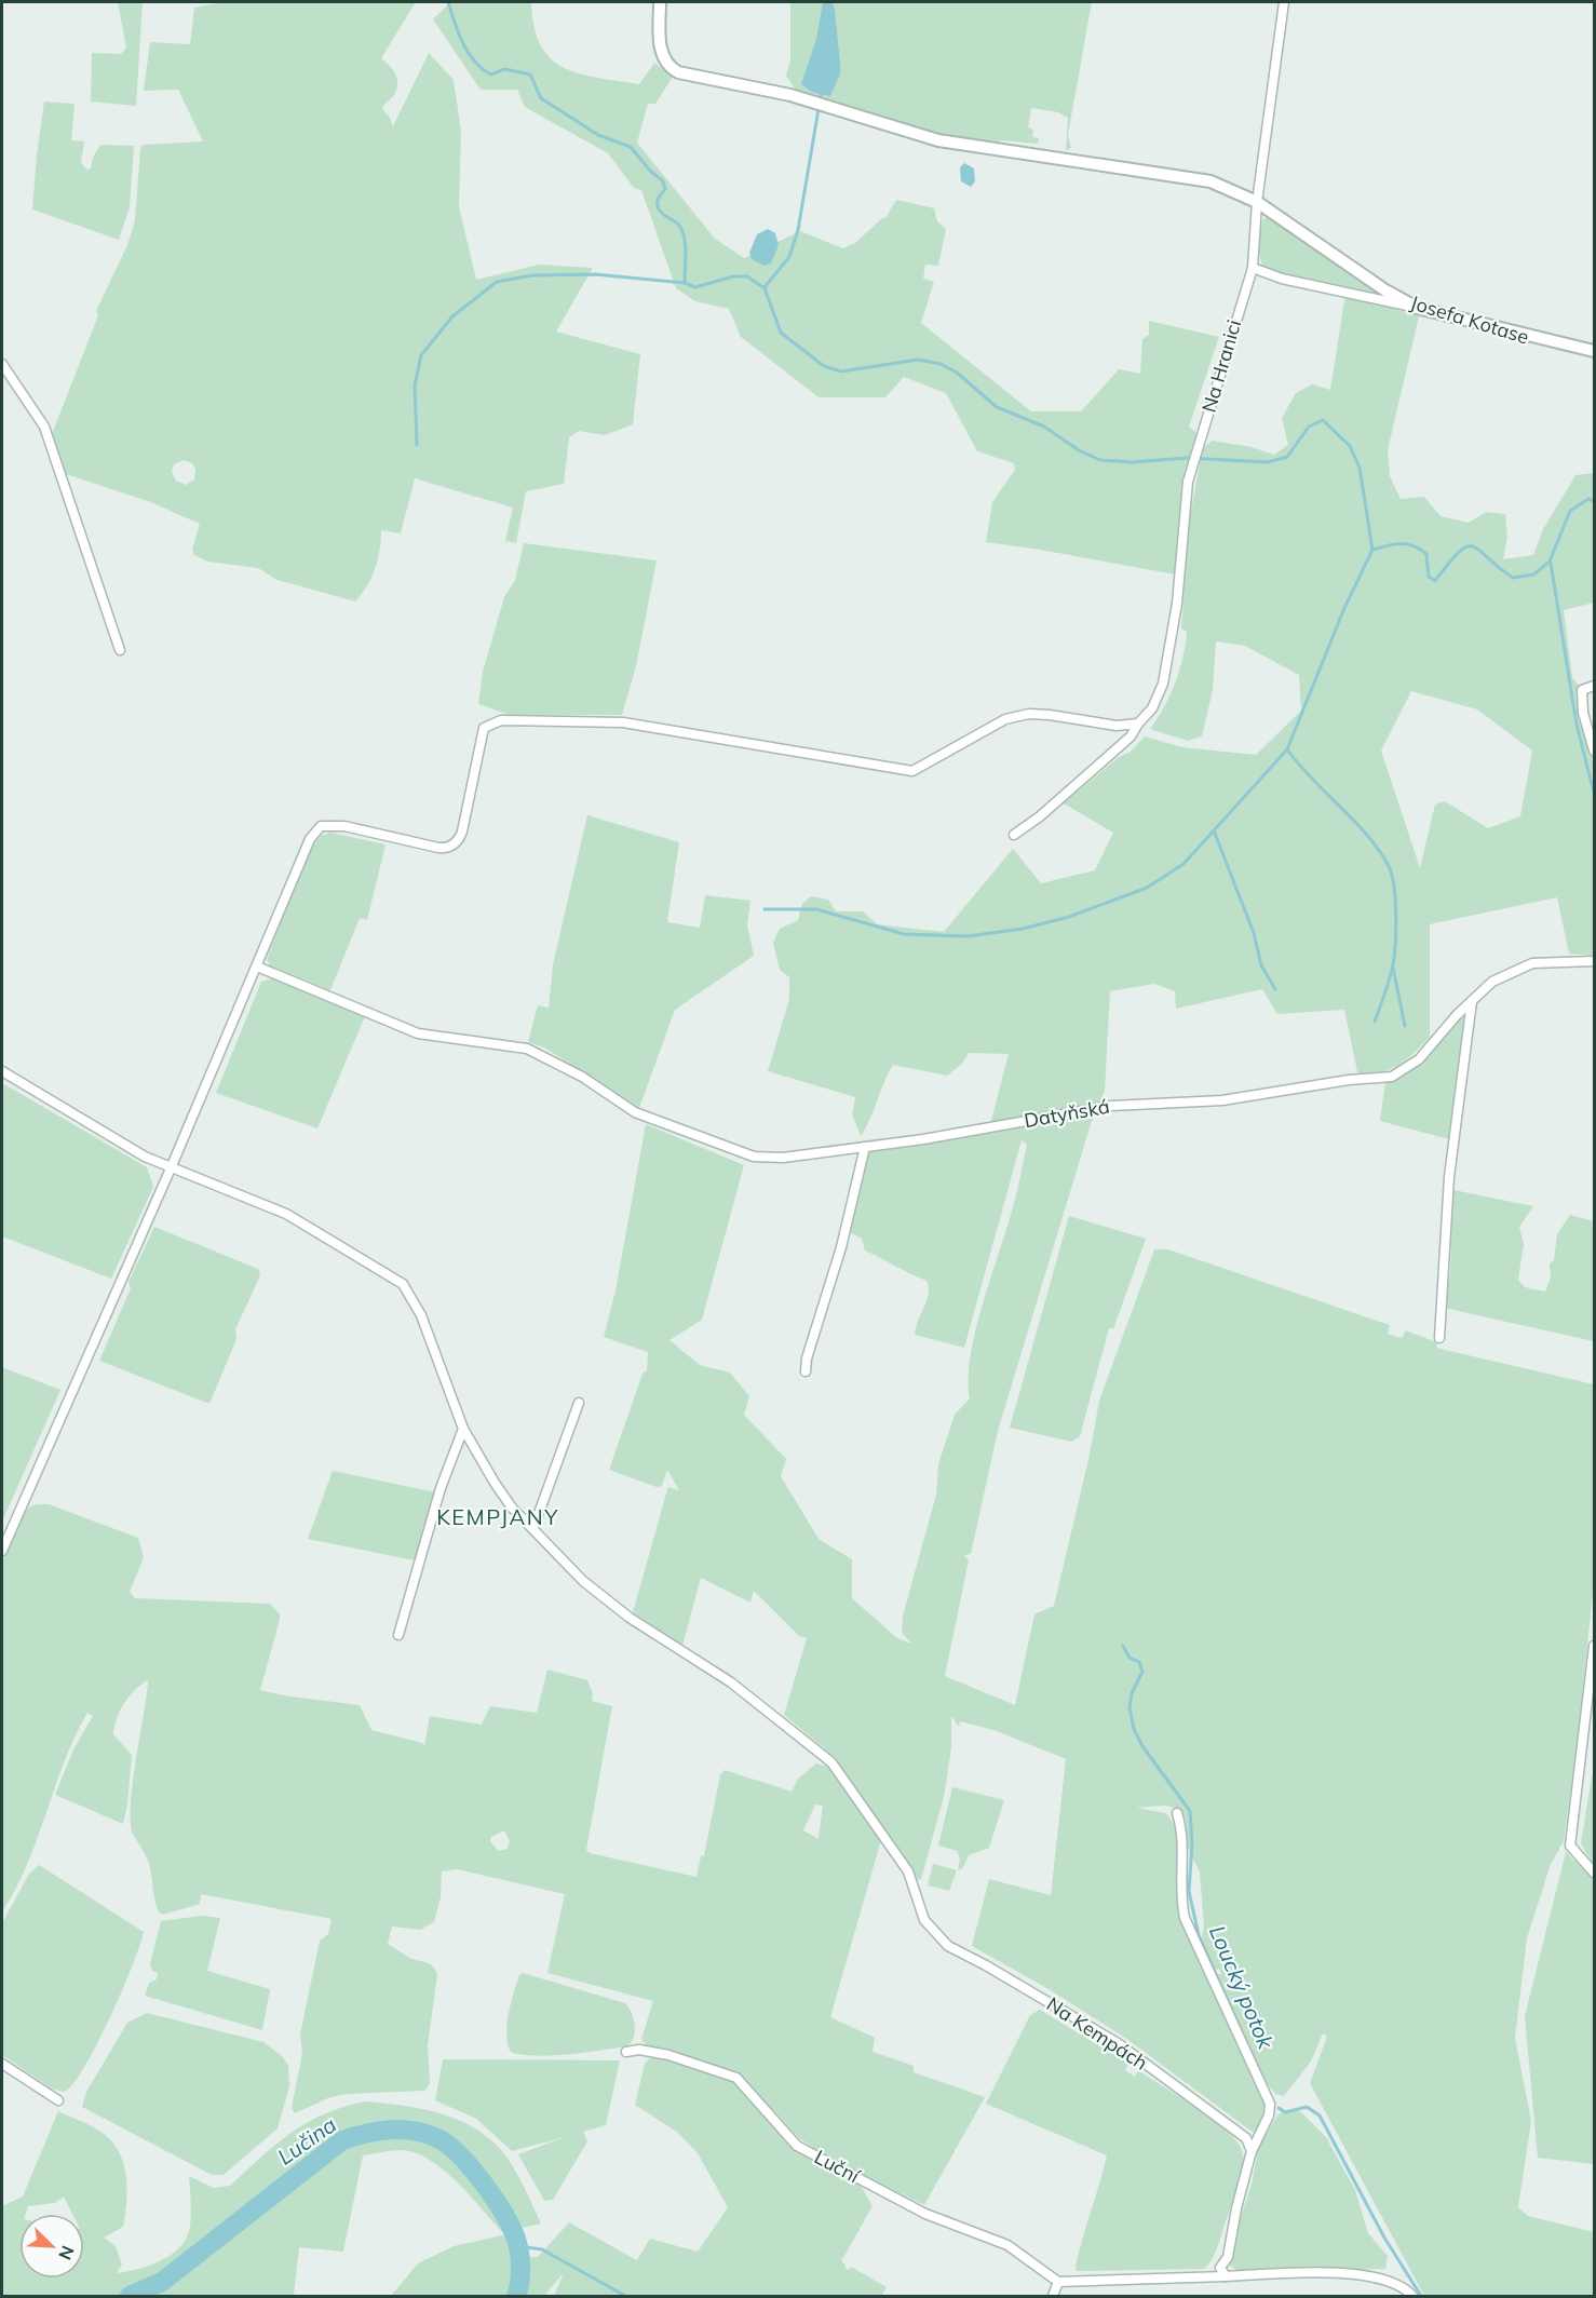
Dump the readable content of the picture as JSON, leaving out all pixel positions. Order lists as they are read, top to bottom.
{
  "streets": {
    "street": [
      "Josefa Kotase",
      "Na Hranici",
      "Datyňská",
      "Na Kempách",
      "Luční"
    ]
  },
  "crossings": [
    ["Josefa Kotase", "Na Hranici"]
  ],
  "districts": ["KEMPJANY"],
  "water": ["Loucký potok", "Lučina"],
  "north": "bottom right"
}
